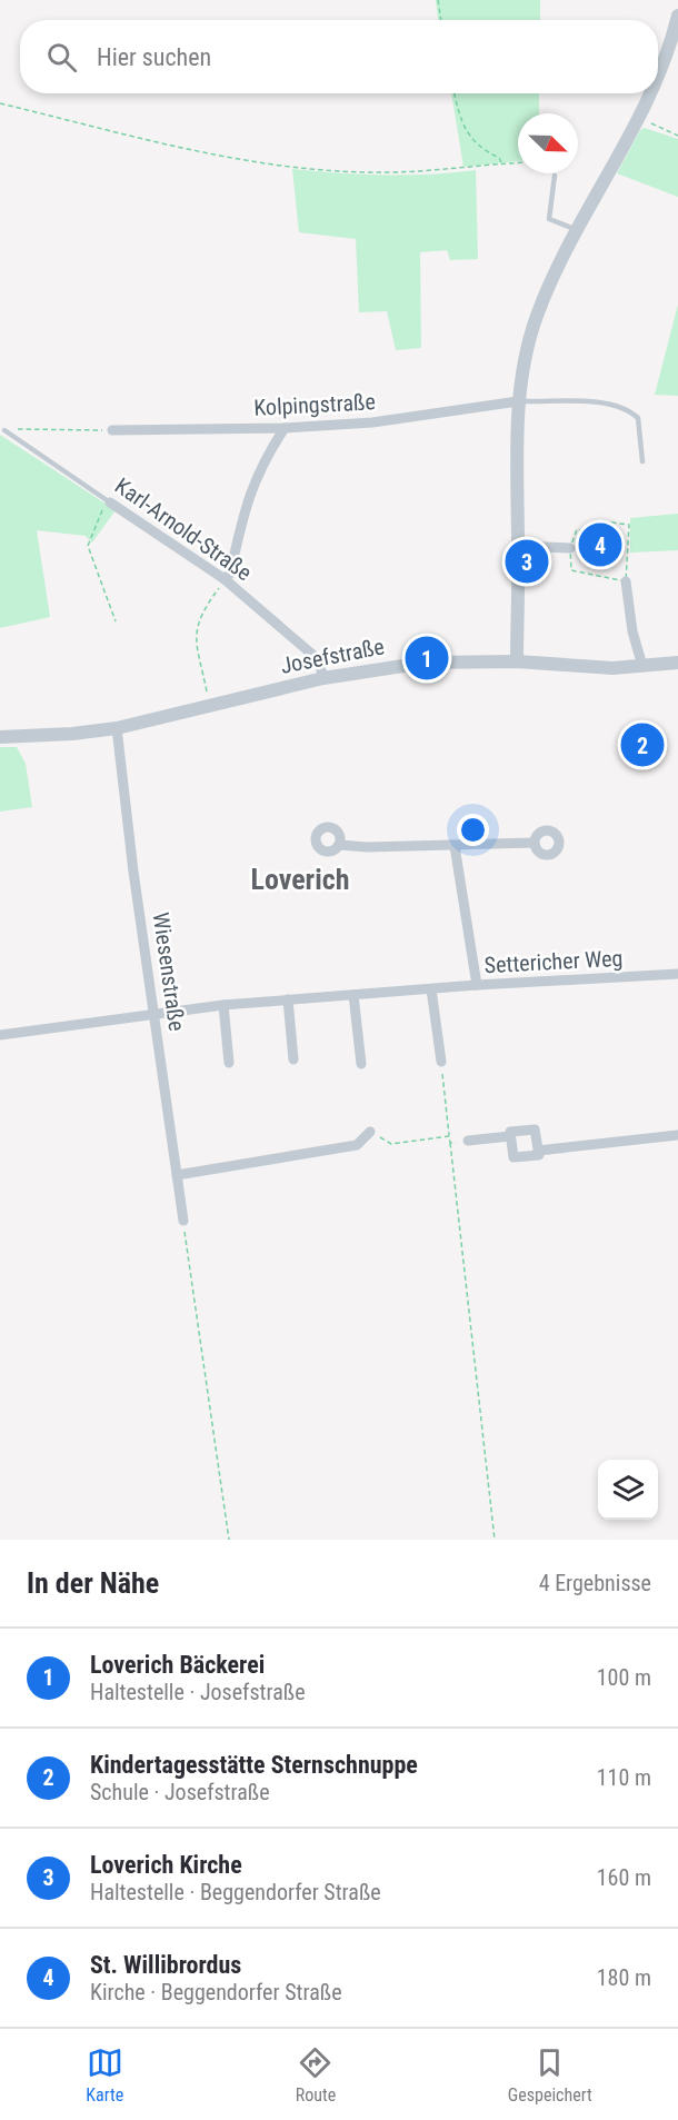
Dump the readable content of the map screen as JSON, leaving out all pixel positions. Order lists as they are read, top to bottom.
{
  "streets": {
    "street": [
      "Kolpingstraße",
      "Karl-Arnold-Straße",
      "Josefstraße",
      "Settericher Weg",
      "Wiesenstraße"
    ]
  },
  "crossings": [
    ["Karl-Arnold-Straße", "Josefstraße"],
    ["Josefstraße", "Wiesenstraße"],
    ["Settericher Weg", "Wiesenstraße"]
  ],
  "districts": ["Loverich"],
  "north": "bottom right",
  "page": {
    "search": "Hier suchen",
    "pins": [
      "4",
      "3",
      "1",
      "2"
    ],
    "heading": ["In der Nähe", "4 Ergebnisse"],
    "list": [
      {
        "mark": "1",
        "name": "Loverich Bäckerei",
        "note": "Haltestelle · Josefstraße",
        "value": "100 m"
      },
      {
        "mark": "2",
        "name": "Kindertagesstätte Sternschnuppe",
        "note": "Schule · Josefstraße",
        "value": "110 m"
      },
      {
        "mark": "3",
        "name": "Loverich Kirche",
        "note": "Haltestelle · Beggendorfer Straße",
        "value": "160 m"
      },
      {
        "mark": "4",
        "name": "St. Willibrordus",
        "note": "Kirche · Beggendorfer Straße",
        "value": "180 m"
      }
    ],
    "nav": ["Karte", "Route", "Gespeichert"]
  }
}
